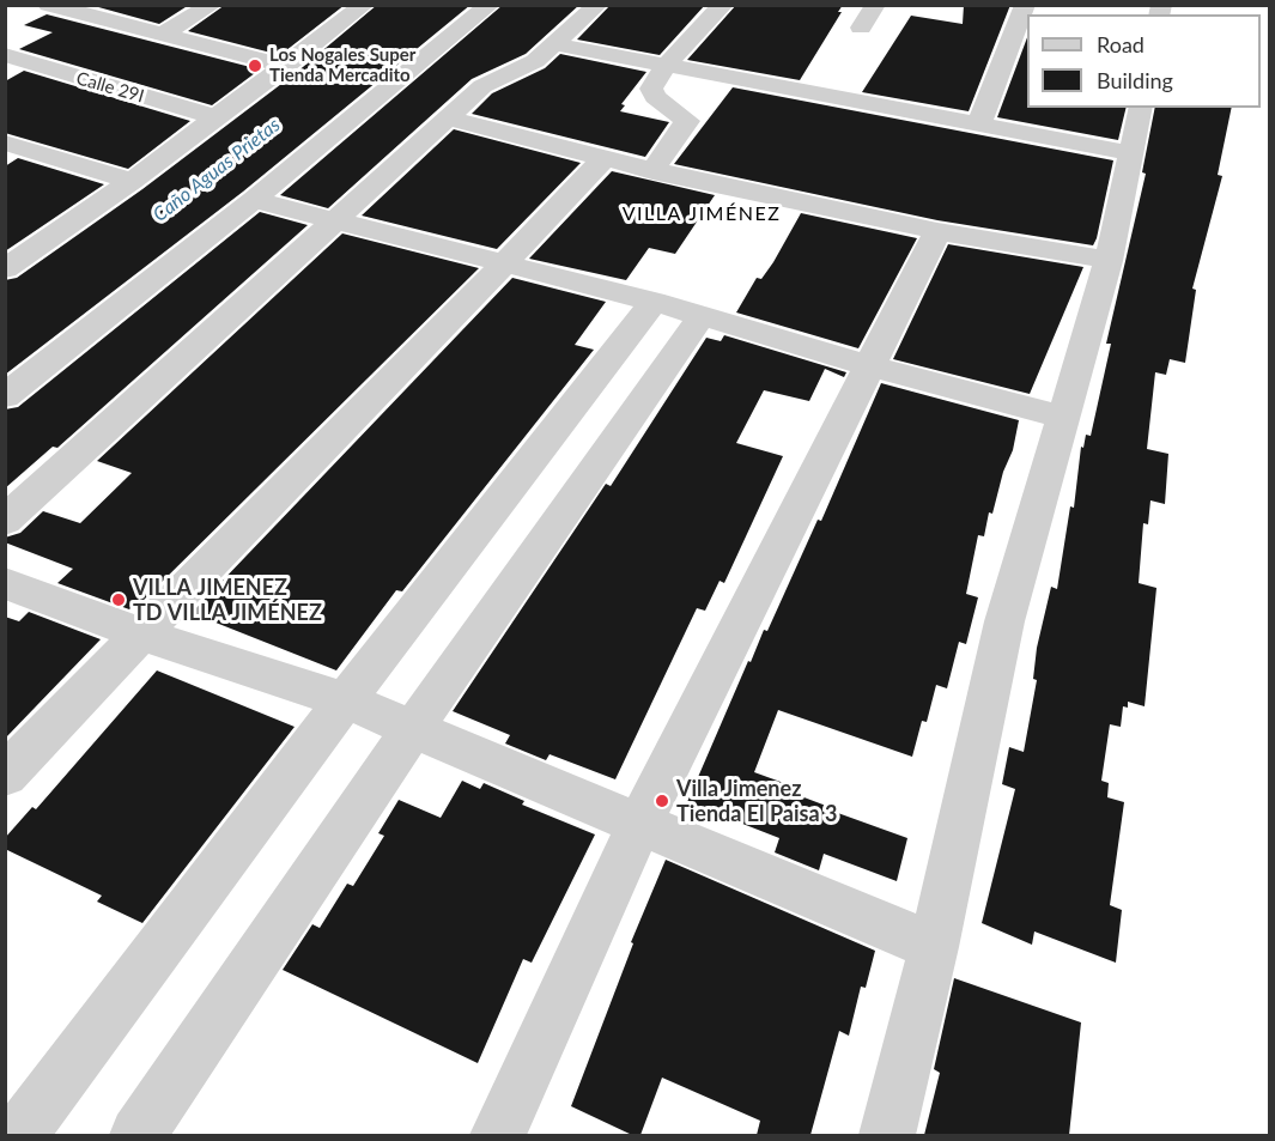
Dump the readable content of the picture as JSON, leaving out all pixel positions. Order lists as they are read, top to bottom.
{
  "streets": {
    "street": ["Calle 29I"]
  },
  "districts": ["VILLA JIMÉNEZ"],
  "water": ["Caño Aguas Prietas"],
  "places": ["Los Nogales Super Tienda Mercadito", "VILLA JIMENEZ TD VILLA JIMÉNEZ", "Villa Jimenez Tienda El Paisa 3"],
  "legend": ["Road", "Building"]
}
